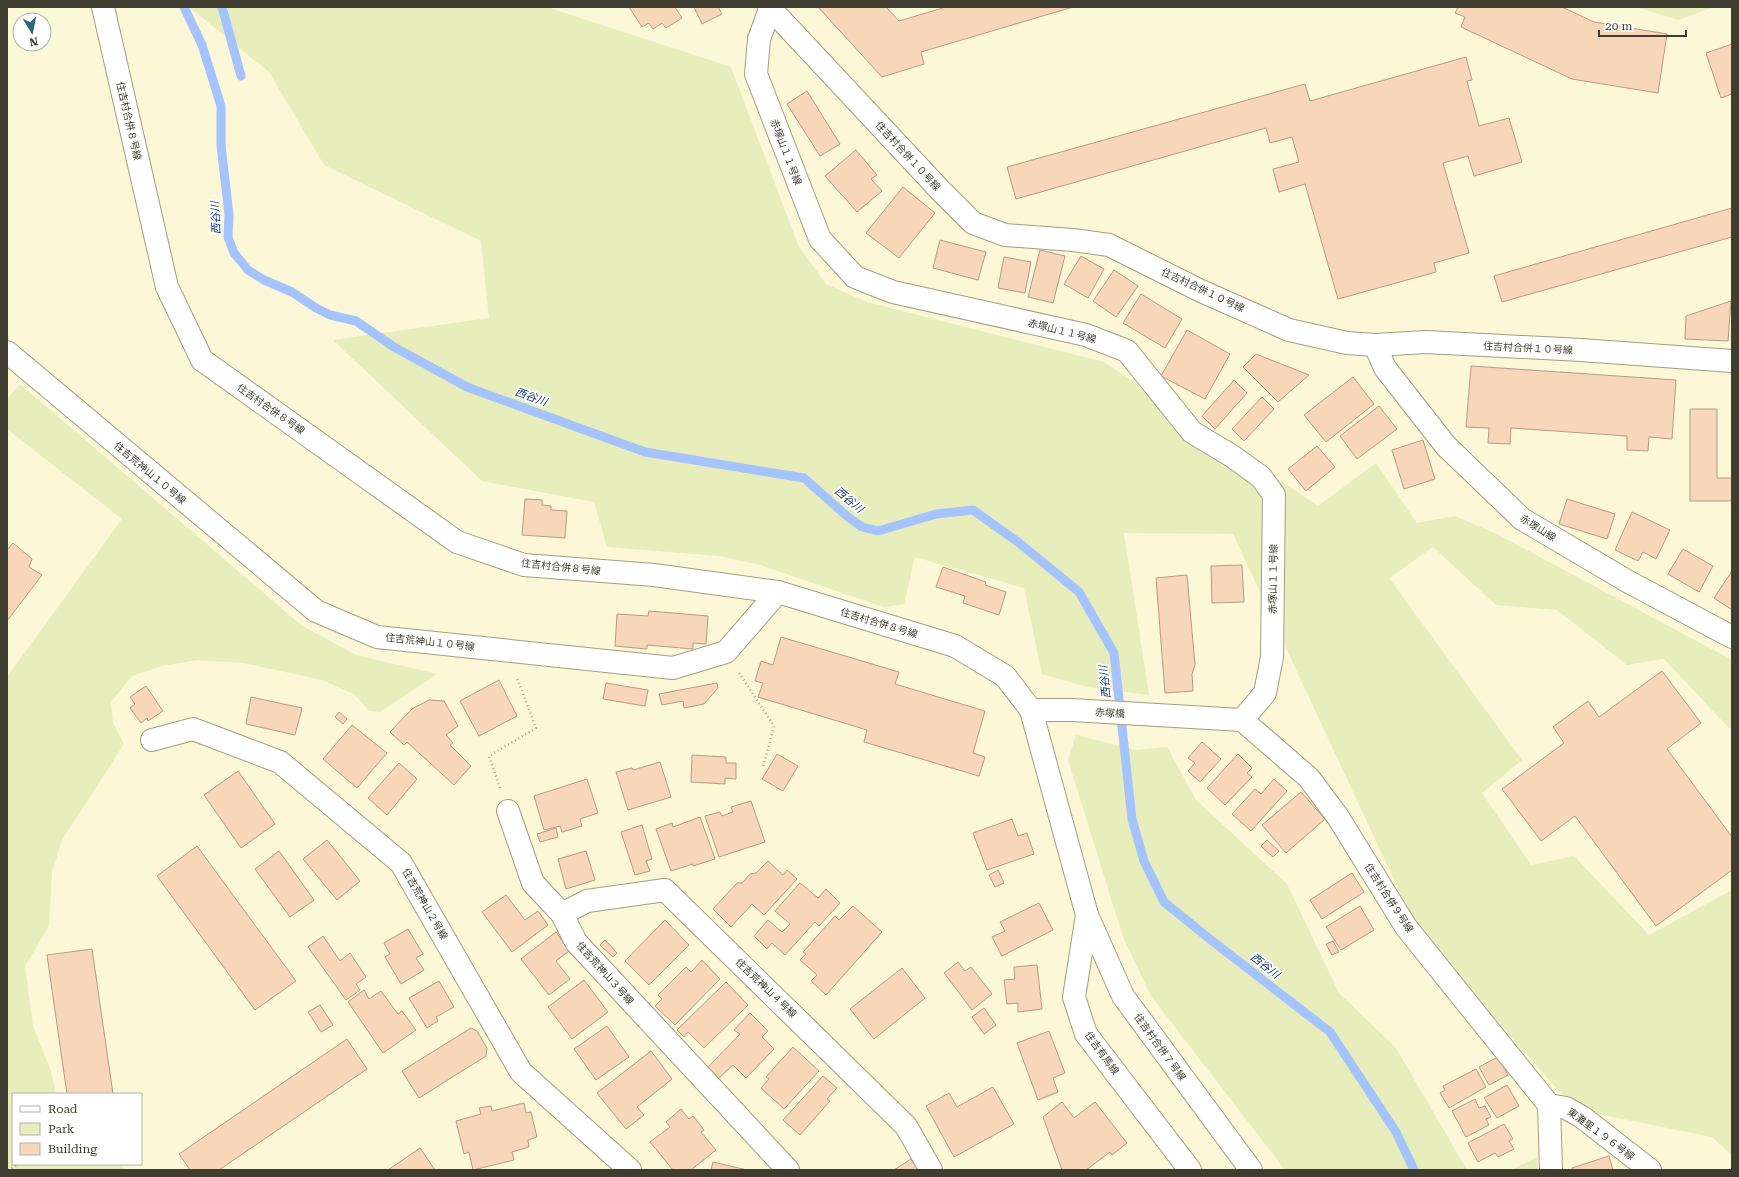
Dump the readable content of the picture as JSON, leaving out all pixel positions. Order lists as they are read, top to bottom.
{
  "streets": {
    "street": [
      "住吉村合併８号線",
      "赤塚山１１号線",
      "住吉村合併１０号線",
      "住吉荒神山１０号線",
      "赤塚山線",
      "赤塚橋",
      "住吉村合併９号線",
      "住吉荒神山２号線",
      "住吉荒神山３号線",
      "住吉荒神山４号線",
      "住吉村合併７号線",
      "住吉有馬線",
      "東灘里１９６号線"
    ]
  },
  "crossings": [
    ["住吉村合併８号線", "赤塚橋"],
    ["住吉村合併８号線", "住吉村合併７号線"],
    ["住吉村合併８号線", "住吉有馬線"],
    ["赤塚山１１号線", "住吉村合併１０号線"],
    ["赤塚山１１号線", "赤塚橋"],
    ["赤塚山１１号線", "住吉村合併９号線"],
    ["住吉村合併１０号線", "赤塚山線"],
    ["赤塚橋", "住吉村合併９号線"],
    ["住吉村合併９号線", "東灘里１９６号線"],
    ["住吉荒神山３号線", "住吉荒神山４号線"],
    ["住吉村合併７号線", "住吉有馬線"]
  ],
  "water": ["西谷川"],
  "legend": ["Road", "Park", "Building"],
  "scale_bar": "20 m",
  "north": "bottom"
}
